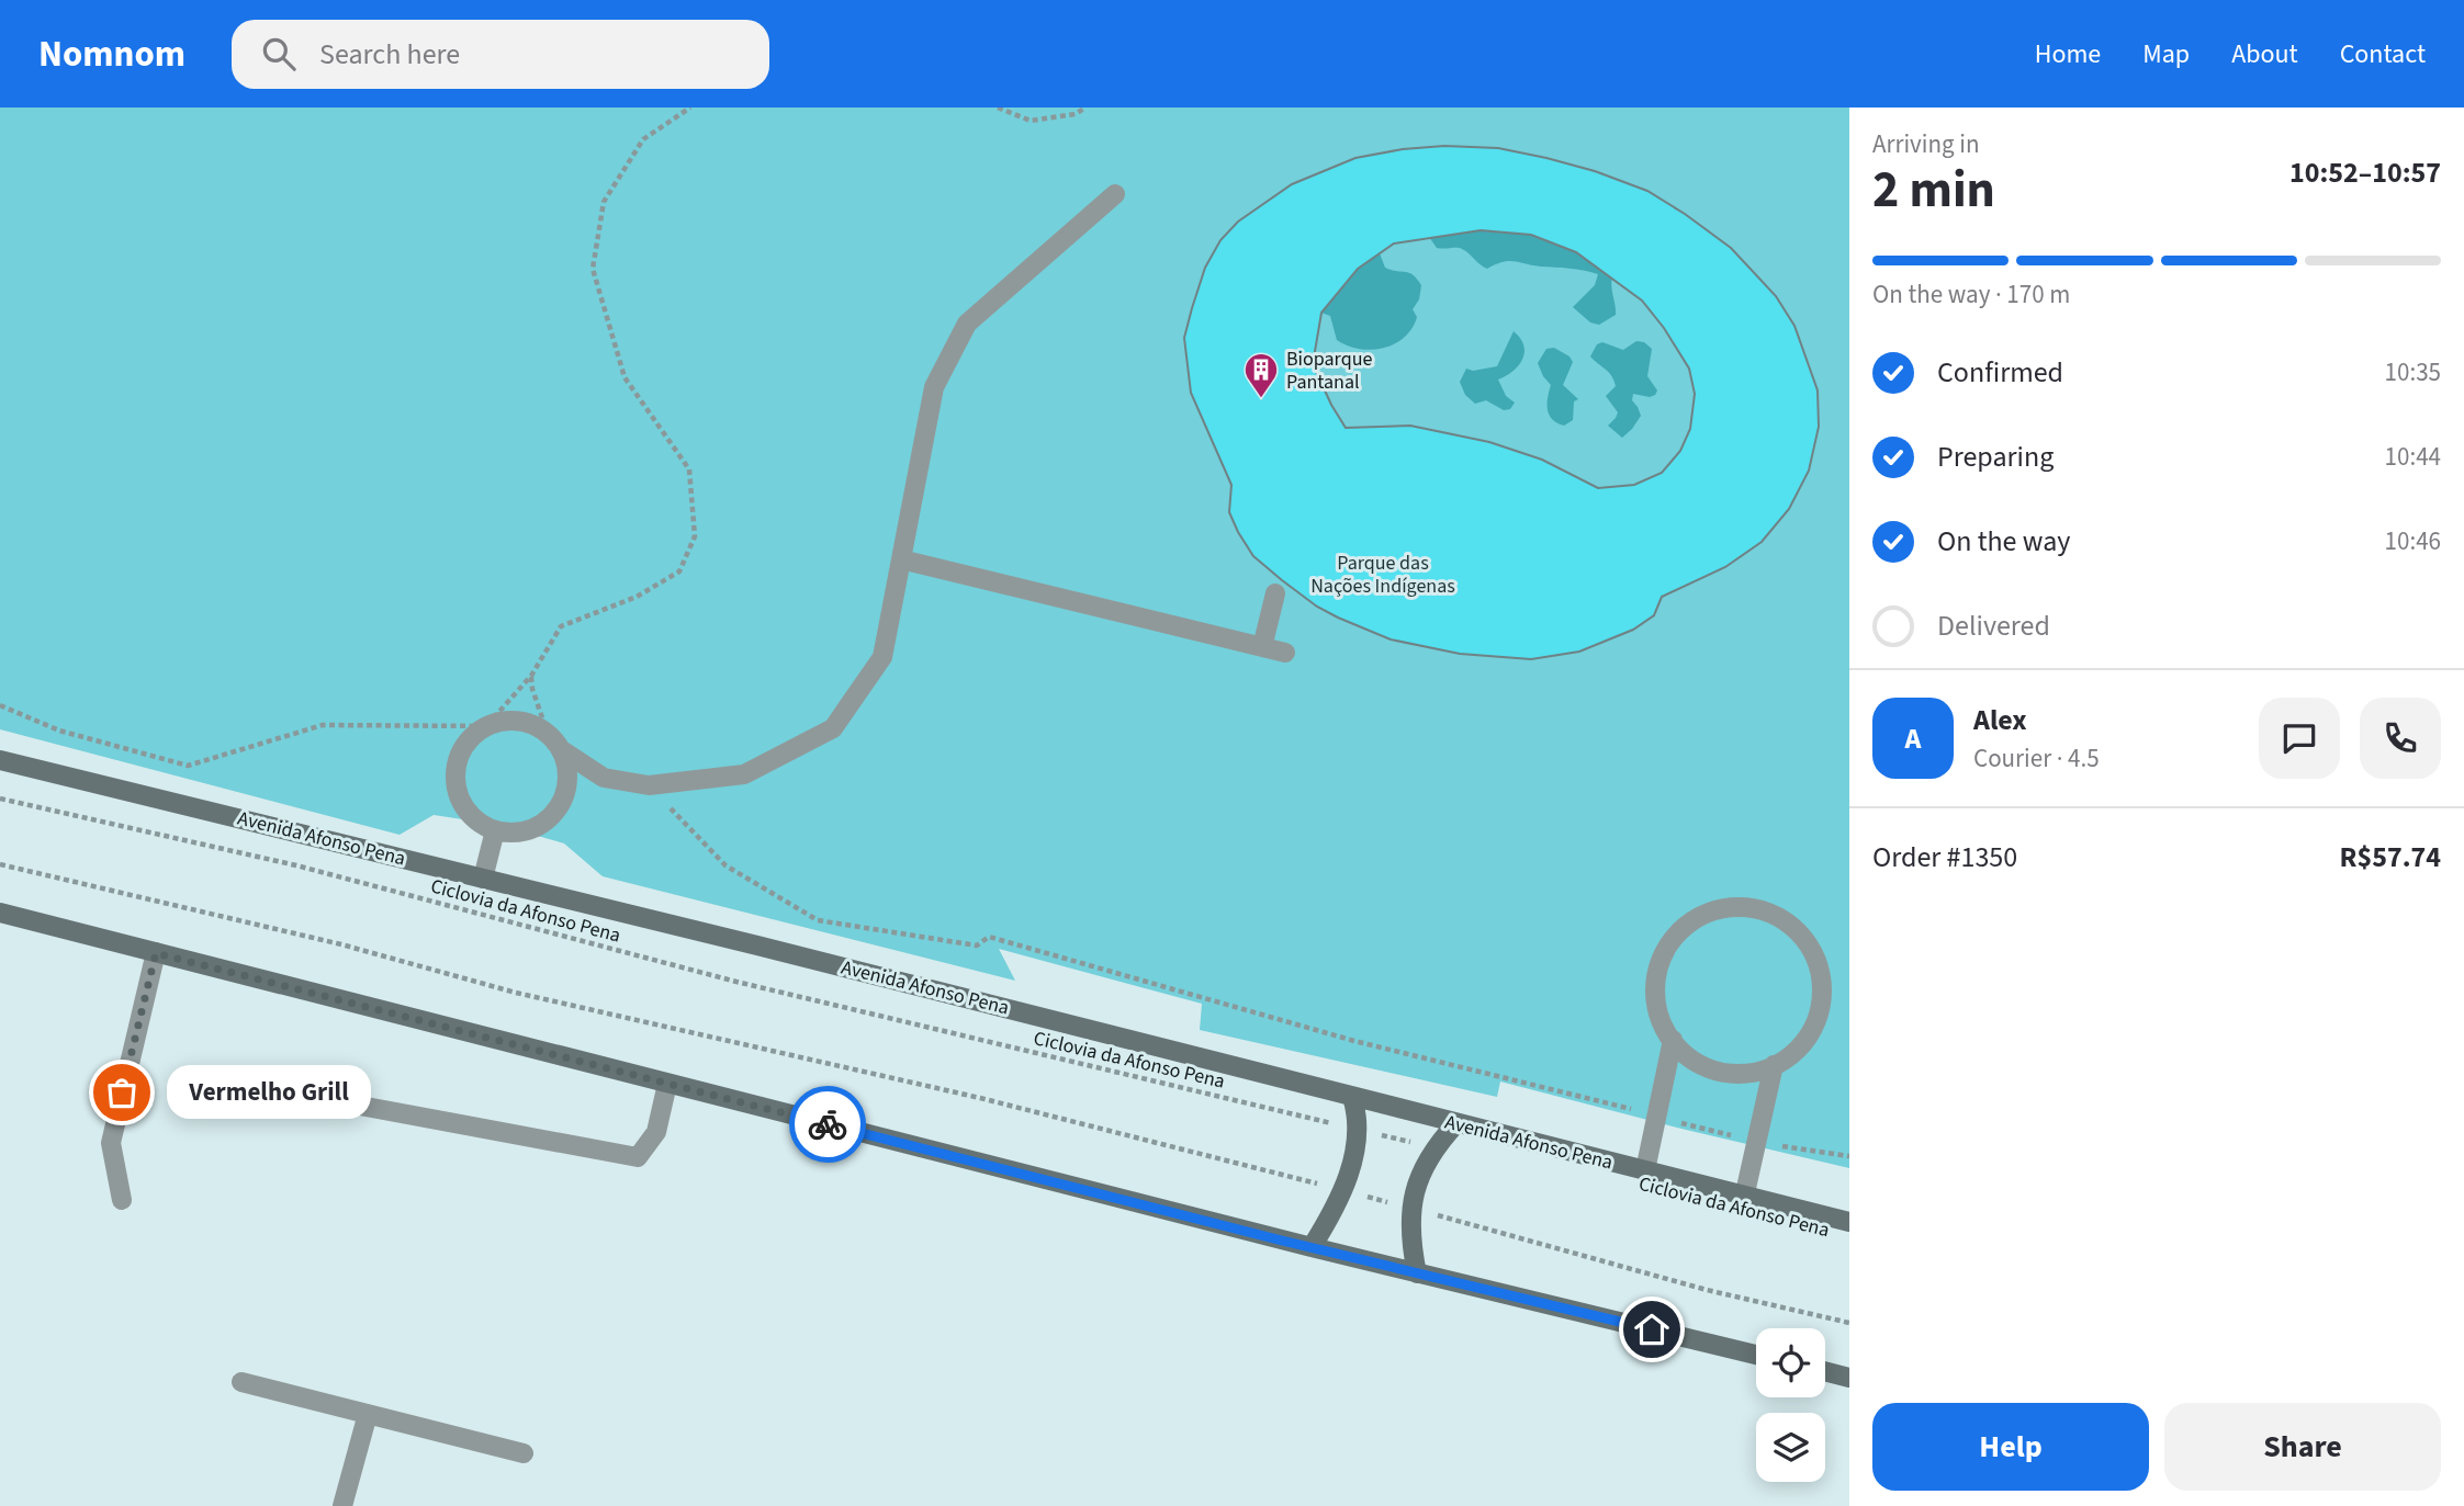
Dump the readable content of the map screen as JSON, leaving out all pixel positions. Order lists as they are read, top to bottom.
{
  "streets": {
    "main road": ["Avenida Afonso Pena"],
    "path": ["Ciclovia da Afonso Pena"]
  },
  "parks": ["Parque das Nações Indígenas"],
  "places": {
    "building": ["Bioparque Pantanal"],
    "other": ["Vermelho Grill"]
  },
  "page": {
    "header": "Nomnom",
    "search": "Search here",
    "nav": [
      "Home",
      "Map",
      "About",
      "Contact"
    ],
    "heading": ["2 min", "Arriving in", "10:52–10:57"],
    "panel": [
      "Alex",
      "Courier · 4.5",
      "Order #1350",
      "R$57.74"
    ],
    "bar": "On the way · 170 m",
    "list": [
      ["Confirmed", "10:35"],
      ["Preparing", "10:44"],
      ["On the way", "10:46"],
      "Delivered"
    ],
    "round": "A",
    "bubble": "Vermelho Grill",
    "buttons": ["Help", "Share"]
  }
}
